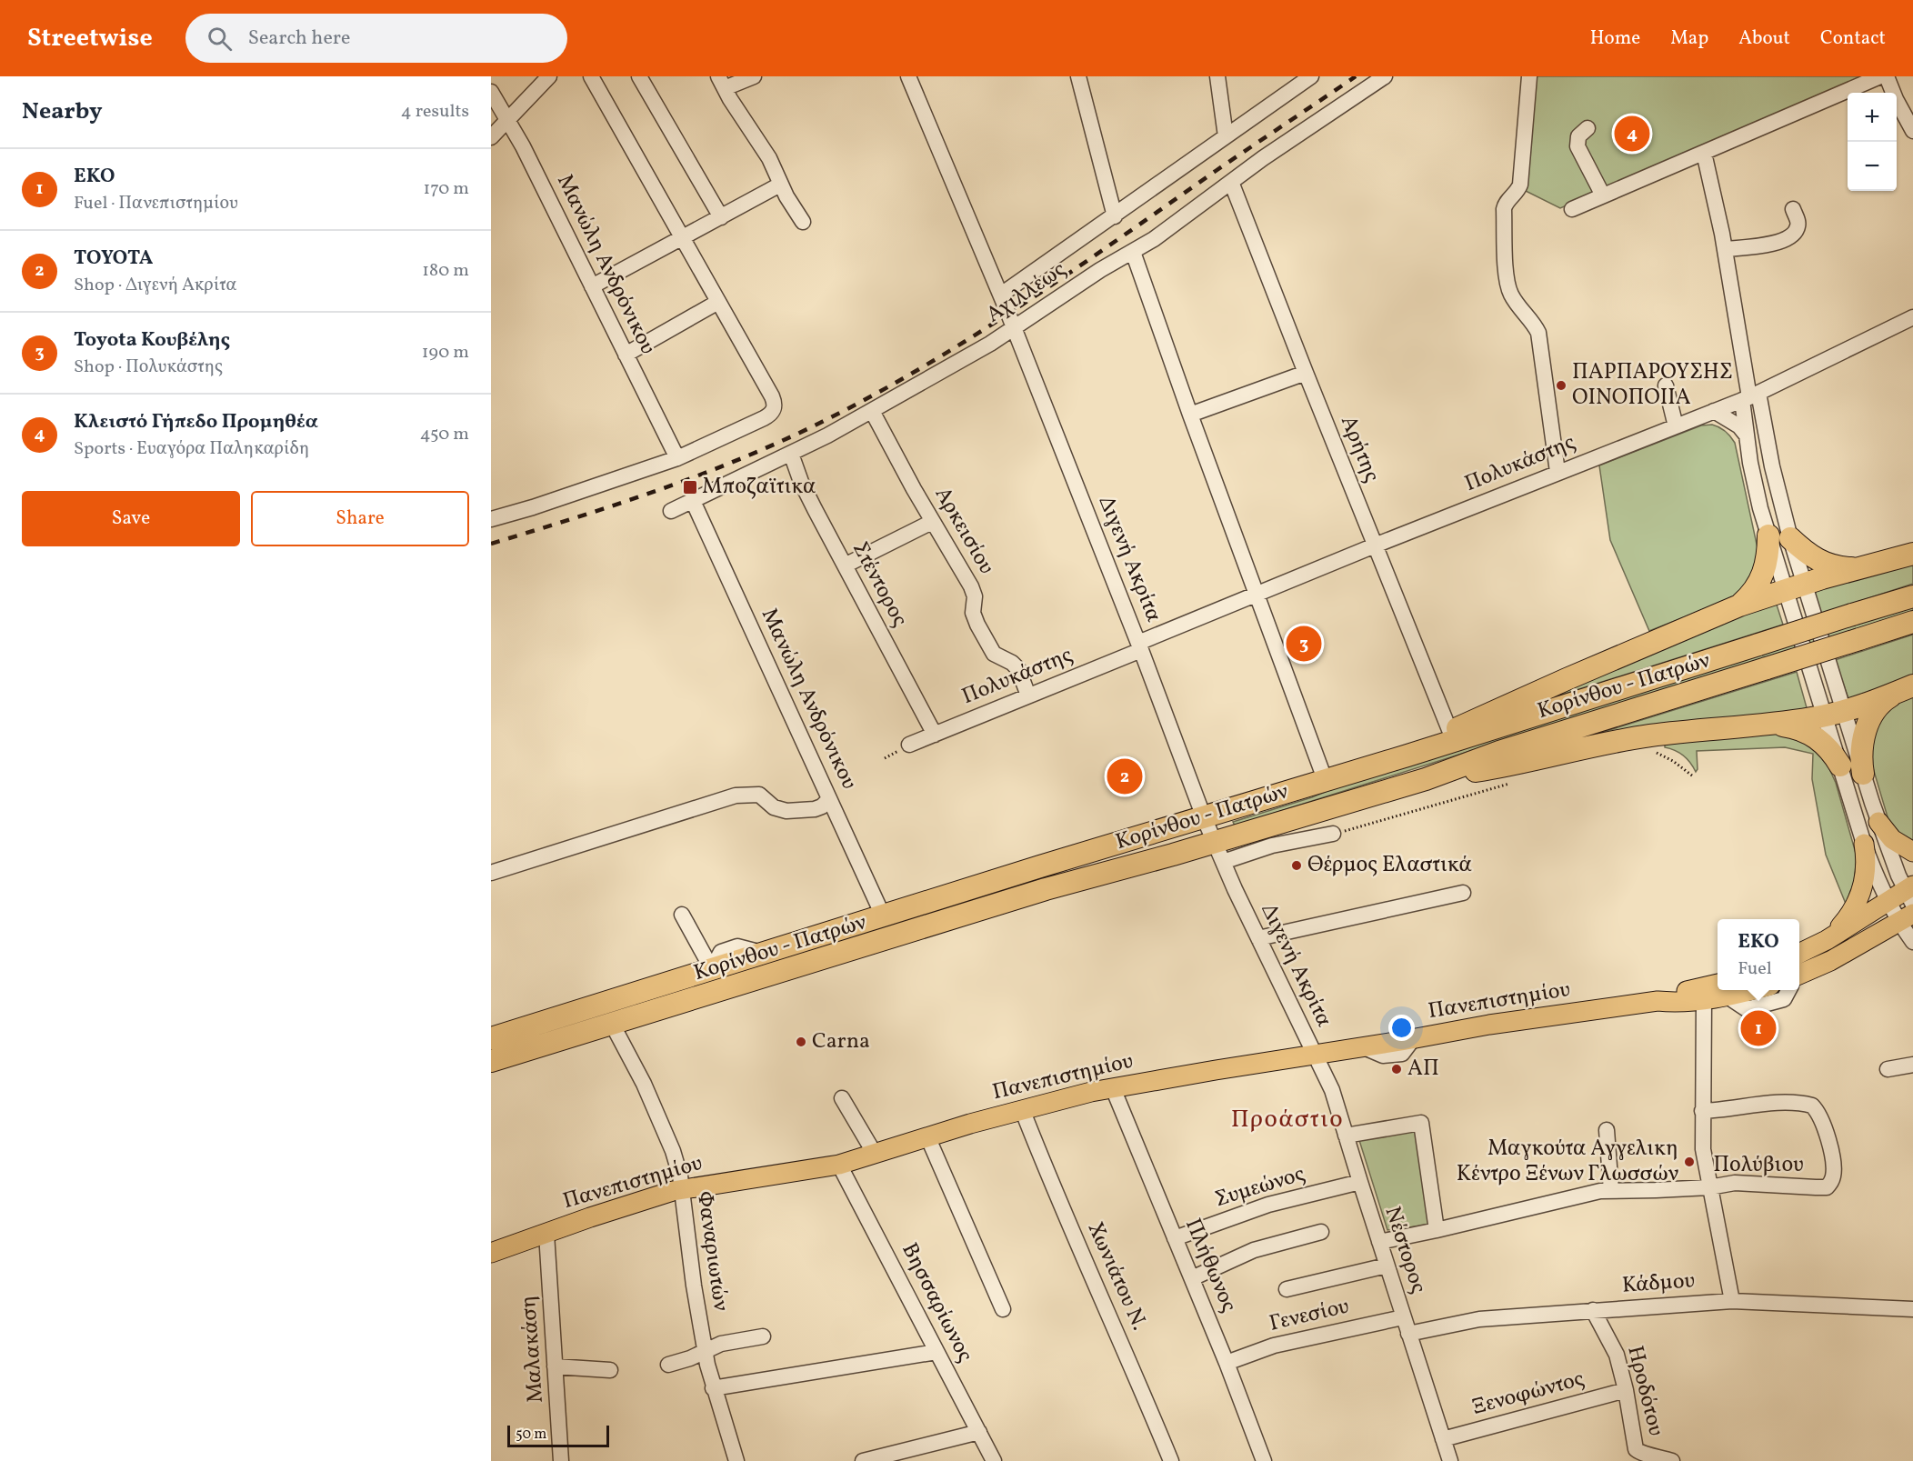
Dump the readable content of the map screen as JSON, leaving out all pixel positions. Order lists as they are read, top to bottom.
{
  "streets": {
    "highway": ["Κορίνθου - Πατρών"],
    "main road": ["Πανεπιστημίου"],
    "street": [
      "Μανώλη Ανδρόνικου",
      "Αχιλλέως",
      "Αρήτης",
      "Πολυκάστης",
      "Αρκεισίου",
      "Διγενή Ακρίτα",
      "Στέντορος",
      "Πολύβιου",
      "Συμεώνος",
      "Νέστορος",
      "Φαναριωτών",
      "Πλήθωνος",
      "Χωνιάτου Ν.",
      "Κάδμου",
      "Βησσαρίωνος",
      "Γενεσίου",
      "Μαλακάση",
      "Ηροδότου",
      "Ξενοφώντος"
    ]
  },
  "crossings": [
    ["Μανώλη Ανδρόνικου", "Αχιλλέως"],
    ["Μανώλη Ανδρόνικου", "Κορίνθου - Πατρών"],
    ["Αχιλλέως", "Αρήτης"],
    ["Αχιλλέως", "Αρκεισίου"],
    ["Αχιλλέως", "Διγενή Ακρίτα"],
    ["Αχιλλέως", "Στέντορος"],
    ["Αρήτης", "Πολυκάστης"],
    ["Πολυκάστης", "Αρκεισίου"],
    ["Πολυκάστης", "Διγενή Ακρίτα"],
    ["Πολυκάστης", "Στέντορος"],
    ["Διγενή Ακρίτα", "Κορίνθου - Πατρών"],
    ["Διγενή Ακρίτα", "Πανεπιστημίου"],
    ["Διγενή Ακρίτα", "Νέστορος"],
    ["Κορίνθου - Πατρών", "Φαναριωτών"],
    ["Πανεπιστημίου", "Νέστορος"],
    ["Πανεπιστημίου", "Φαναριωτών"],
    ["Πανεπιστημίου", "Πλήθωνος"],
    ["Πανεπιστημίου", "Χωνιάτου Ν."],
    ["Πανεπιστημίου", "Βησσαρίωνος"],
    ["Πανεπιστημίου", "Μαλακάση"],
    ["Πολύβιου", "Νέστορος"],
    ["Συμεώνος", "Νέστορος"],
    ["Συμεώνος", "Πλήθωνος"],
    ["Νέστορος", "Κάδμου"],
    ["Νέστορος", "Γενεσίου"],
    ["Νέστορος", "Ξενοφώντος"],
    ["Πλήθωνος", "Γενεσίου"],
    ["Κάδμου", "Ηροδότου"],
    ["Ηροδότου", "Ξενοφώντος"]
  ],
  "districts": ["Προάστιο"],
  "places": {
    "other": [
      "ΠΑΡΠΑΡΟΥΣΗΣ ΟΙΝΟΠΟΙΙΑ",
      "Θέρμος Ελαστικά",
      "Carna",
      "ΑΠ",
      "Μαγκούτα Αγγελικη Κέντρο Ξένων Γλωσσών"
    ],
    "transit": ["Μποζαϊτικα"]
  },
  "scale_bar": "50 m",
  "page": {
    "header": "Streetwise",
    "search": "Search here",
    "nav": [
      "Home",
      "Map",
      "About",
      "Contact"
    ],
    "heading": ["Nearby", "4 results"],
    "map_buttons": ["+", "−"],
    "pins": [
      "4",
      "3",
      "2",
      "1"
    ],
    "list": [
      {
        "mark": "1",
        "name": "EKO",
        "note": "Fuel · Πανεπιστημίου",
        "value": "170 m"
      },
      {
        "mark": "2",
        "name": "TOYOTA",
        "note": "Shop · Διγενή Ακρίτα",
        "value": "180 m"
      },
      {
        "mark": "3",
        "name": "Toyota Κουβέλης",
        "note": "Shop · Πολυκάστης",
        "value": "190 m"
      },
      {
        "mark": "4",
        "name": "Κλειστό Γήπεδο Προμηθέα",
        "note": "Sports · Ευαγόρα Παληκαρίδη",
        "value": "450 m"
      }
    ],
    "buttons": ["Save", "Share"],
    "popup": ["EKO", "Fuel"],
    "scale": "50 m"
  }
}
